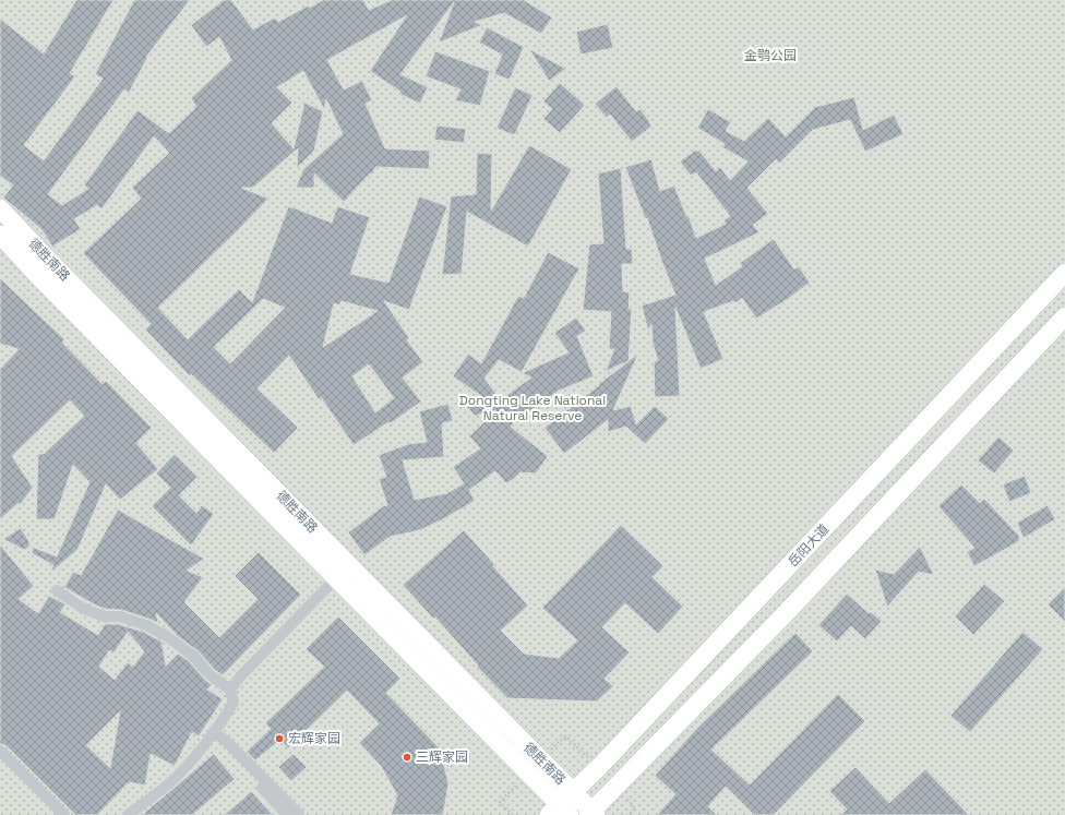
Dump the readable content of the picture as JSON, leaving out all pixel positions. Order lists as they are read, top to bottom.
{
  "streets": {
    "main road": ["德胜南路", "岳阳大道"]
  },
  "crossings": [
    ["德胜南路", "岳阳大道"]
  ],
  "parks": ["金鹗公园", "Dongting Lake National Natural Reserve"],
  "places": ["宏辉家园", "三辉家园"]
}
